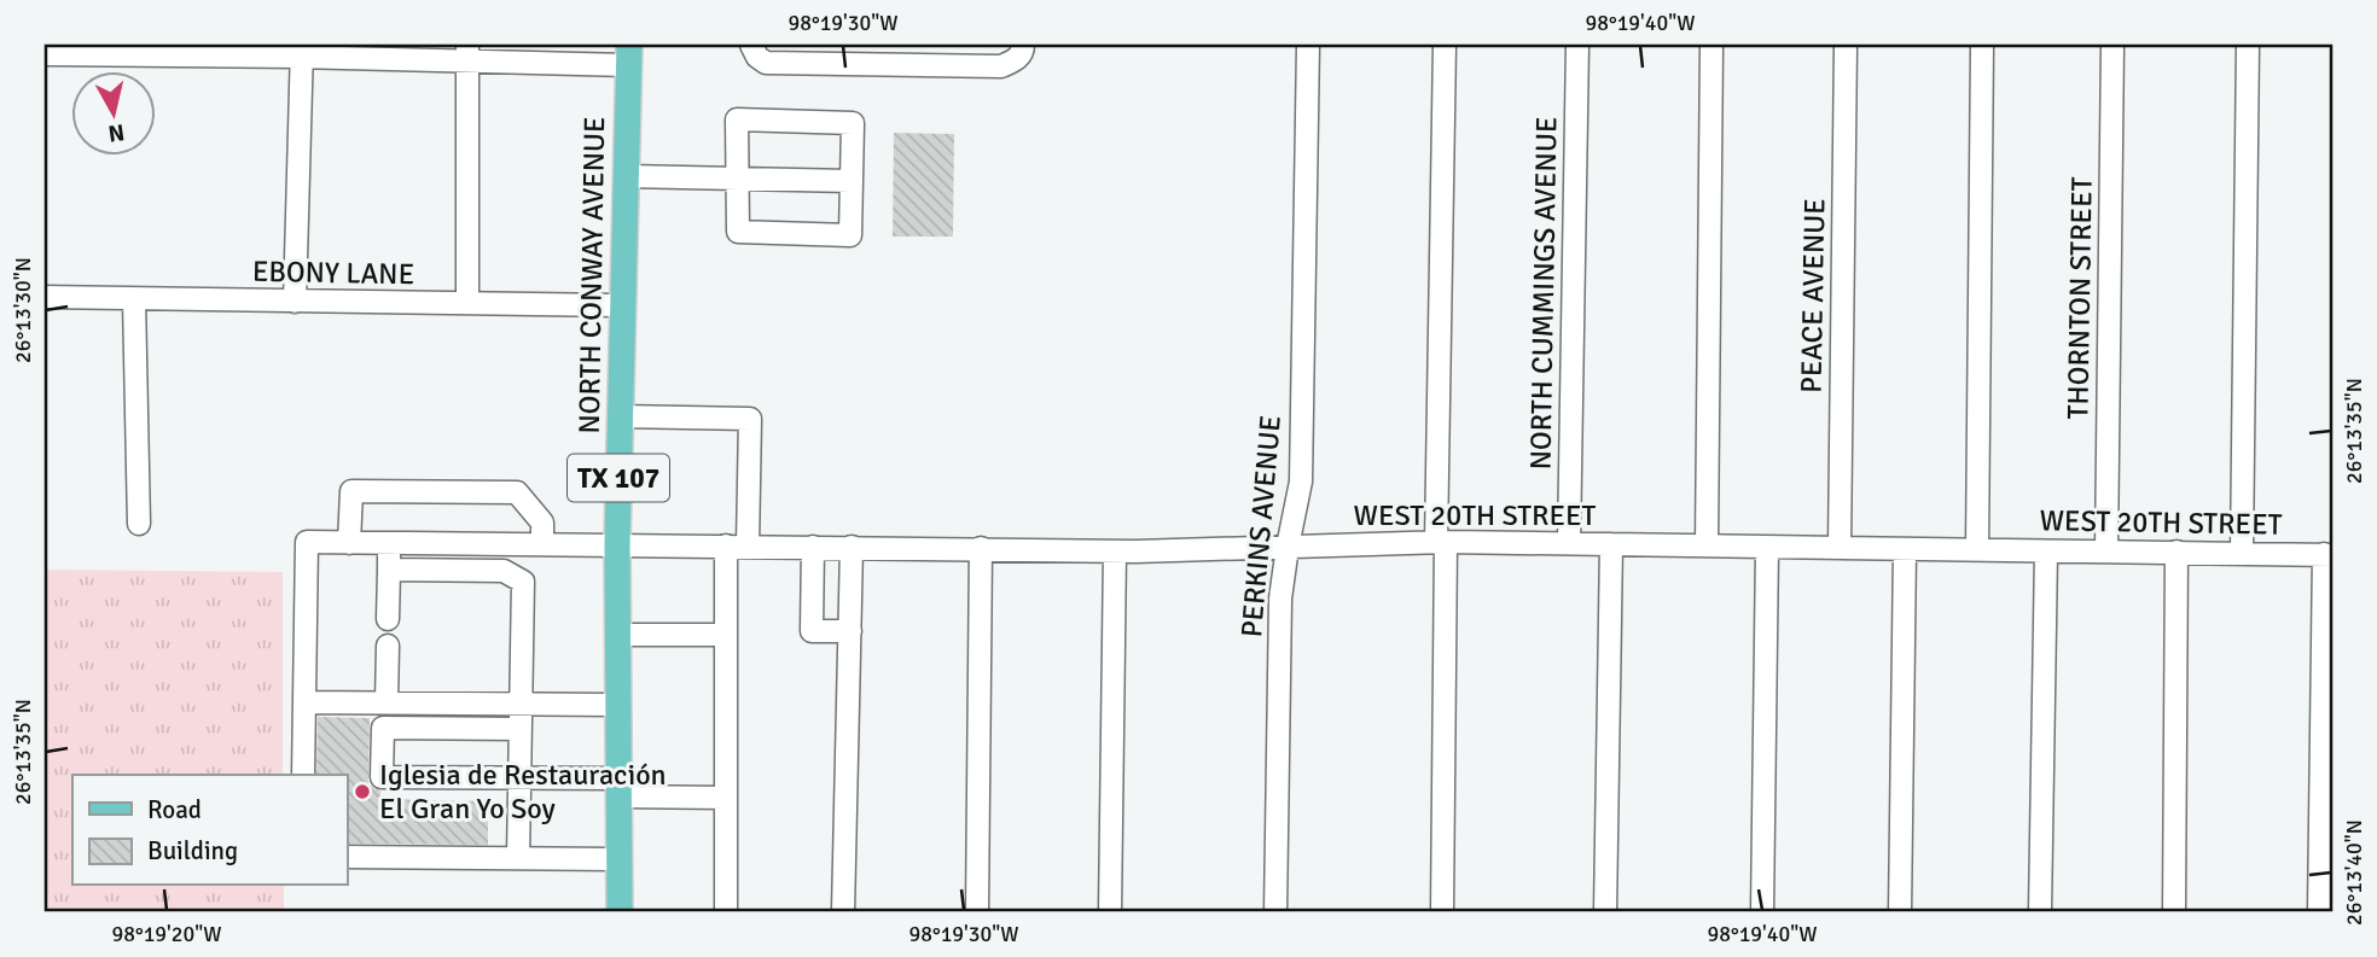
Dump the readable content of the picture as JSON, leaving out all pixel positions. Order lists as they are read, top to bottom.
{
  "streets": {
    "main road": ["NORTH CONWAY AVENUE", "TX 107"],
    "street": [
      "EBONY LANE",
      "NORTH CUMMINGS AVENUE",
      "PEACE AVENUE",
      "THORNTON STREET",
      "WEST 20TH STREET",
      "PERKINS AVENUE"
    ]
  },
  "crossings": [
    ["EBONY LANE", "NORTH CONWAY AVENUE"],
    ["NORTH CONWAY AVENUE", "WEST 20TH STREET"],
    ["NORTH CUMMINGS AVENUE", "WEST 20TH STREET"],
    ["PEACE AVENUE", "WEST 20TH STREET"],
    ["THORNTON STREET", "WEST 20TH STREET"],
    ["WEST 20TH STREET", "PERKINS AVENUE"]
  ],
  "places": ["Iglesia de Restauración El Gran Yo Soy"],
  "legend": ["Road", "Building"],
  "north": "bottom",
  "coordinates": [
    "98°19'30\"W",
    "98°19'40\"W",
    "26°13'30\"N",
    "26°13'35\"N",
    "26°13'40\"N",
    "98°19'20\"W"
  ]
}
